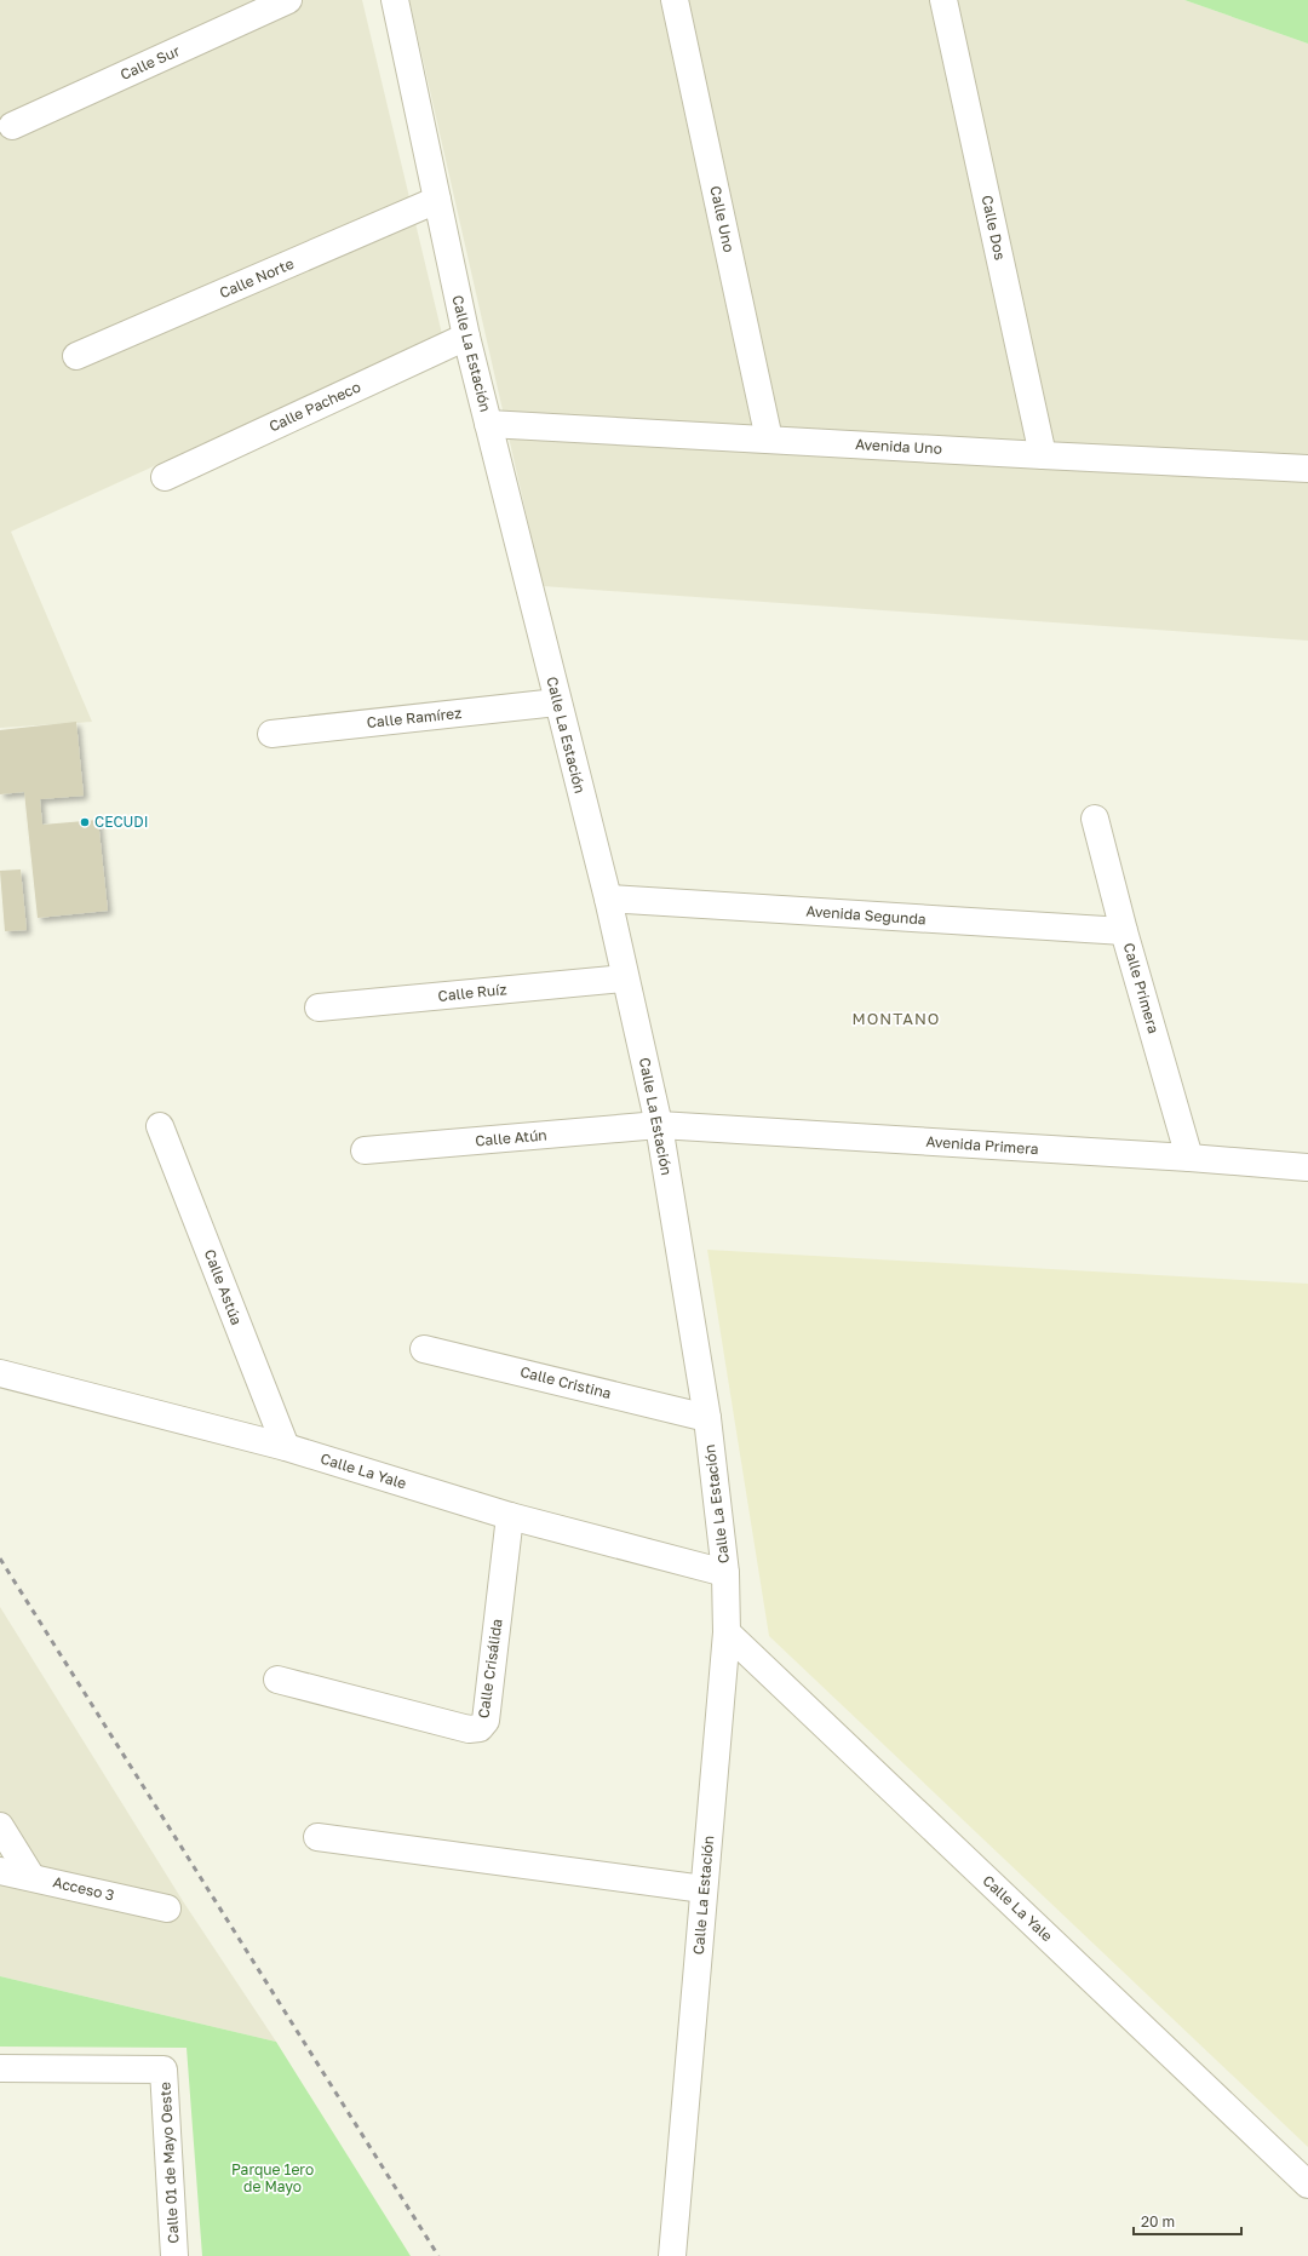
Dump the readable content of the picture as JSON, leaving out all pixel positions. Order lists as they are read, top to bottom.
{
  "streets": {
    "street": [
      "Calle Sur",
      "Calle Uno",
      "Calle Dos",
      "Calle Norte",
      "Calle La Estación",
      "Calle Pacheco",
      "Avenida Uno",
      "Calle Ramírez",
      "Avenida Segunda",
      "Calle Primera",
      "Calle Ruíz",
      "Calle Atún",
      "Avenida Primera",
      "Calle Astúa",
      "Calle Cristina",
      "Calle La Yale",
      "Calle Crisálida",
      "Acceso 3",
      "Calle 01 de Mayo Oeste"
    ]
  },
  "crossings": [
    ["Calle Uno", "Avenida Uno"],
    ["Calle Dos", "Avenida Uno"],
    ["Calle Norte", "Calle La Estación"],
    ["Calle La Estación", "Calle Pacheco"],
    ["Calle La Estación", "Avenida Uno"],
    ["Calle La Estación", "Calle Ramírez"],
    ["Calle La Estación", "Avenida Segunda"],
    ["Calle La Estación", "Calle Ruíz"],
    ["Calle La Estación", "Calle Atún"],
    ["Calle La Estación", "Avenida Primera"],
    ["Calle La Estación", "Calle Cristina"],
    ["Calle La Estación", "Calle La Yale"],
    ["Avenida Segunda", "Calle Primera"],
    ["Calle Primera", "Avenida Primera"],
    ["Calle Atún", "Avenida Primera"],
    ["Calle Astúa", "Calle La Yale"],
    ["Calle La Yale", "Calle Crisálida"]
  ],
  "districts": ["MONTANO"],
  "parks": ["Parque 1ero de Mayo"],
  "places": ["CECUDI"],
  "scale_bar": "20 m"
}
